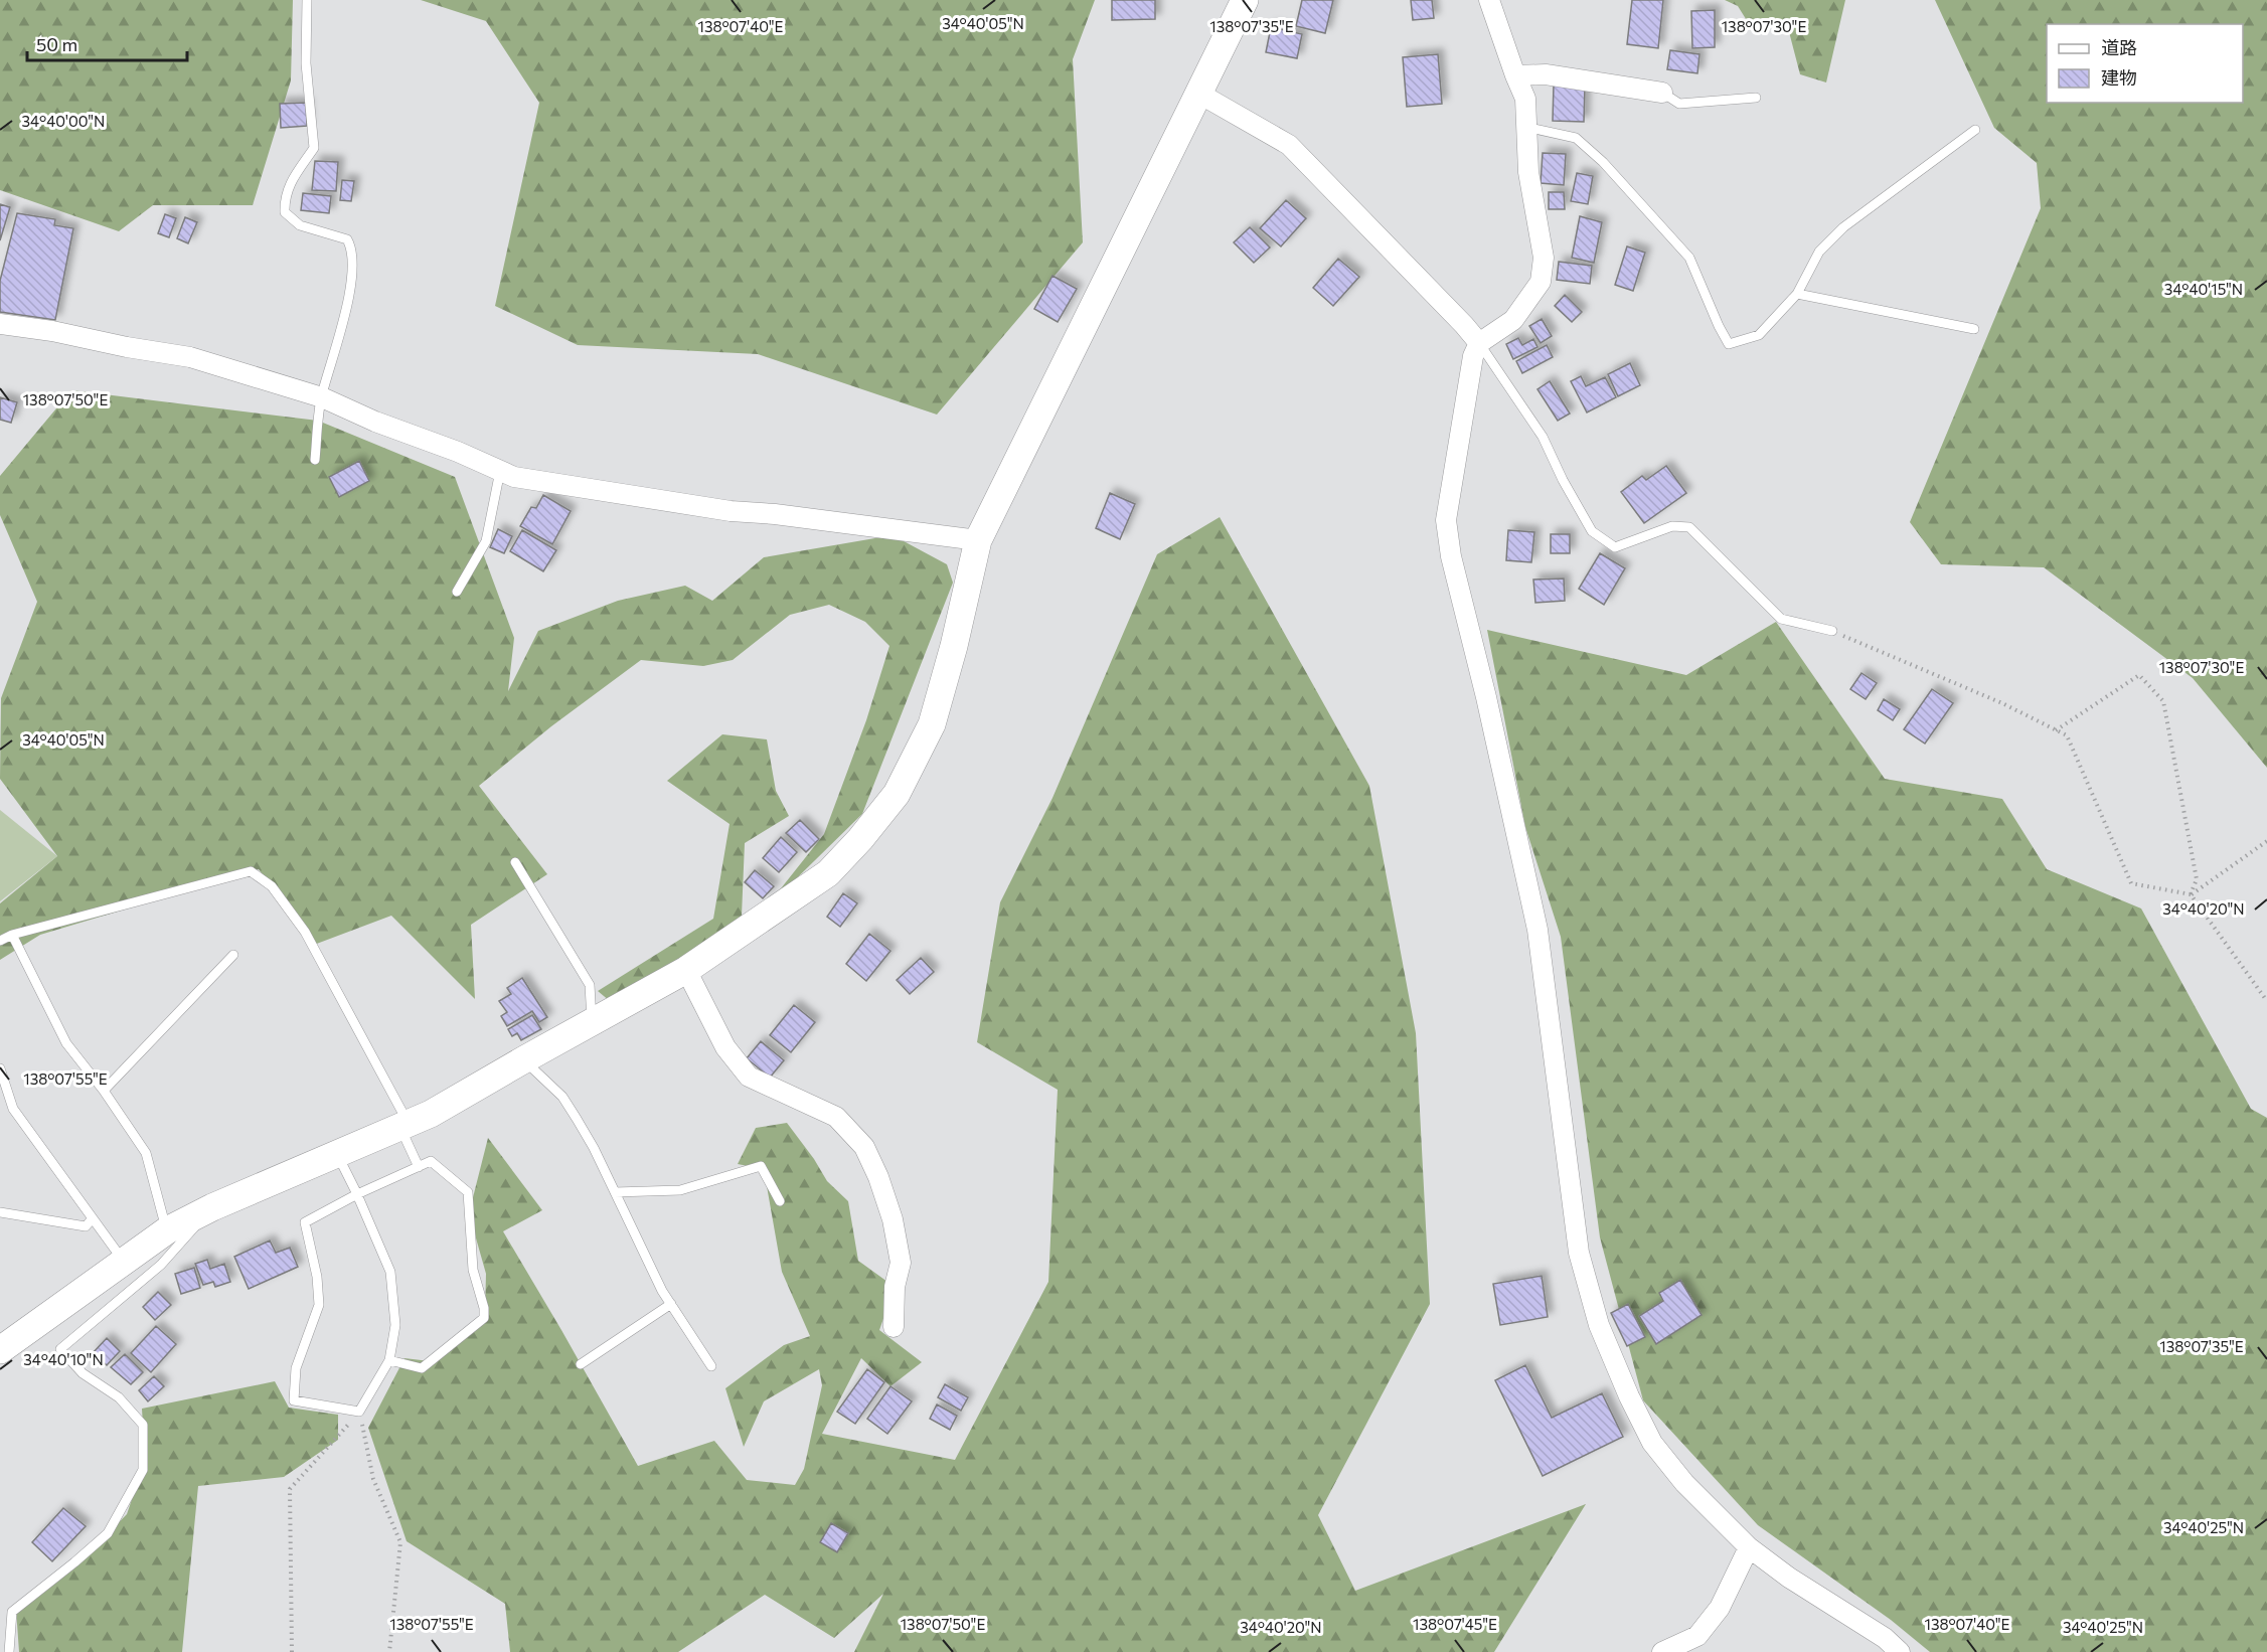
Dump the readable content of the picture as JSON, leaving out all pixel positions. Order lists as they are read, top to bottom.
{
  "legend": ["道路", "建物"],
  "scale_bar": "50 m",
  "coordinates": [
    "34°40'05\"N",
    "138°07'35\"E",
    "138°07'40\"E",
    "138°07'30\"E",
    "34°40'00\"N",
    "34°40'15\"N",
    "138°07'50\"E",
    "34°40'20\"N",
    "138°07'55\"E",
    "34°40'10\"N",
    "34°40'25\"N",
    "138°07'45\"E"
  ]
}
